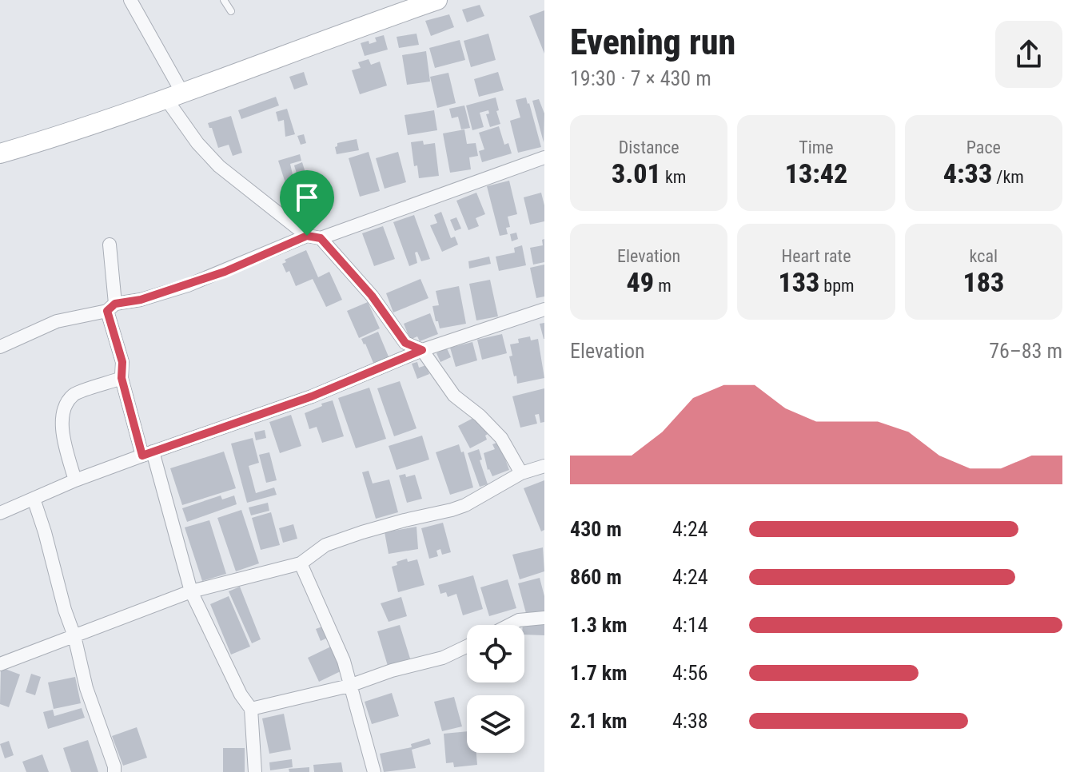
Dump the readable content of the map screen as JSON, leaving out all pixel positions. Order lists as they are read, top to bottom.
{
  "page": {
    "heading": ["Evening run", "19:30 · 7 × 430 m"],
    "stats": [
      ["Distance", "3.01 km"],
      ["Time", "13:42"],
      ["Pace", "4:33 /km"],
      ["Elevation", "49 m"],
      ["Heart rate", "133 bpm"],
      ["kcal", "183"]
    ],
    "chart": ["Elevation", "76–83 m"],
    "list": [
      {
        "name": "430 m",
        "note": "4:24"
      },
      {
        "name": "860 m",
        "note": "4:24"
      },
      {
        "name": "1.3 km",
        "note": "4:14"
      },
      {
        "name": "1.7 km",
        "note": "4:56"
      },
      {
        "name": "2.1 km",
        "note": "4:38"
      }
    ]
  }
}
